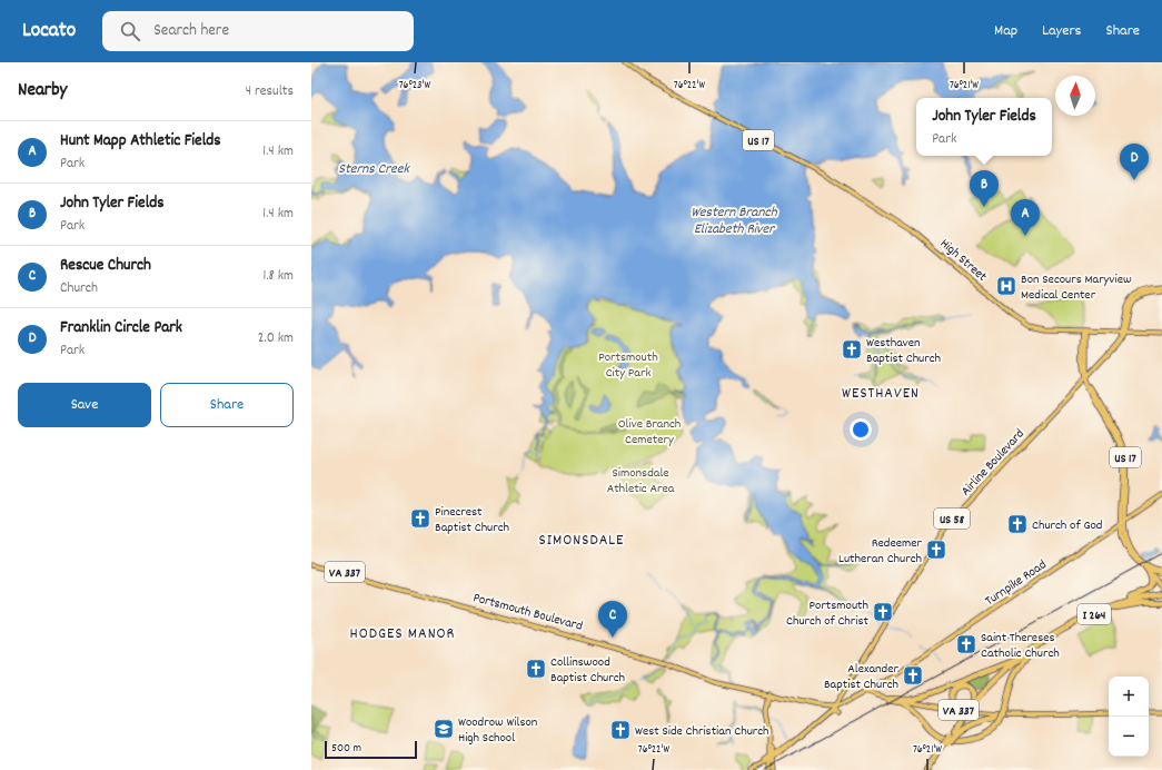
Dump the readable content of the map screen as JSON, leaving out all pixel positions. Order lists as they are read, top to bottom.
{
  "streets": {
    "highway": ["I 264"],
    "main road": [
      "US 17",
      "High Street",
      "Airline Boulevard",
      "US 58",
      "VA 337",
      "Turnpike Road",
      "Portsmouth Boulevard"
    ]
  },
  "crossings": [
    ["US 17", "High Street"],
    ["US 17", "Airline Boulevard"],
    ["US 17", "Turnpike Road"],
    ["High Street", "Airline Boulevard"],
    ["Airline Boulevard", "US 58"],
    ["Airline Boulevard", "Portsmouth Boulevard"],
    ["Turnpike Road", "Portsmouth Boulevard"]
  ],
  "districts": ["WESTHAVEN", "SIMONSDALE", "HODGES MANOR"],
  "water": ["Sterns Creek", "Western Branch Elizabeth River"],
  "parks": ["Portsmouth City Park", "Olive Branch Cemetery", "Simonsdale Athletic Area"],
  "places": {
    "hospital": ["Bon Secours Maryview Medical Center"],
    "church": [
      "Westhaven Baptist Church",
      "Pinecrest Baptist Church",
      "Church of God",
      "Redeemer Lutheran Church",
      "Portsmouth Church of Christ",
      "Saint Thereses Catholic Church",
      "Collinswood Baptist Church",
      "Alexander Baptist Church",
      "West Side Christian Church"
    ],
    "school or university": ["Woodrow Wilson High School"]
  },
  "scale_bar": "500 m",
  "north": "top",
  "page": {
    "header": "Locato",
    "search": "Search here",
    "nav": ["Map", "Layers", "Share"],
    "heading": ["Nearby", "4 results"],
    "popup": ["John Tyler Fields", "Park"],
    "list": [
      {
        "mark": "A",
        "name": "Hunt Mapp Athletic Fields",
        "note": "Park",
        "value": "1.4 km"
      },
      {
        "mark": "B",
        "name": "John Tyler Fields",
        "note": "Park",
        "value": "1.4 km"
      },
      {
        "mark": "C",
        "name": "Rescue Church",
        "note": "Church",
        "value": "1.8 km"
      },
      {
        "mark": "D",
        "name": "Franklin Circle Park",
        "note": "Park",
        "value": "2.0 km"
      }
    ],
    "pins": [
      "D",
      "B",
      "A",
      "C"
    ],
    "buttons": ["Save", "Share"],
    "map_buttons": ["+", "−"],
    "scale": "500 m"
  },
  "coordinates": ["76°23'W", "76°22'W", "76°21'W"]
}
